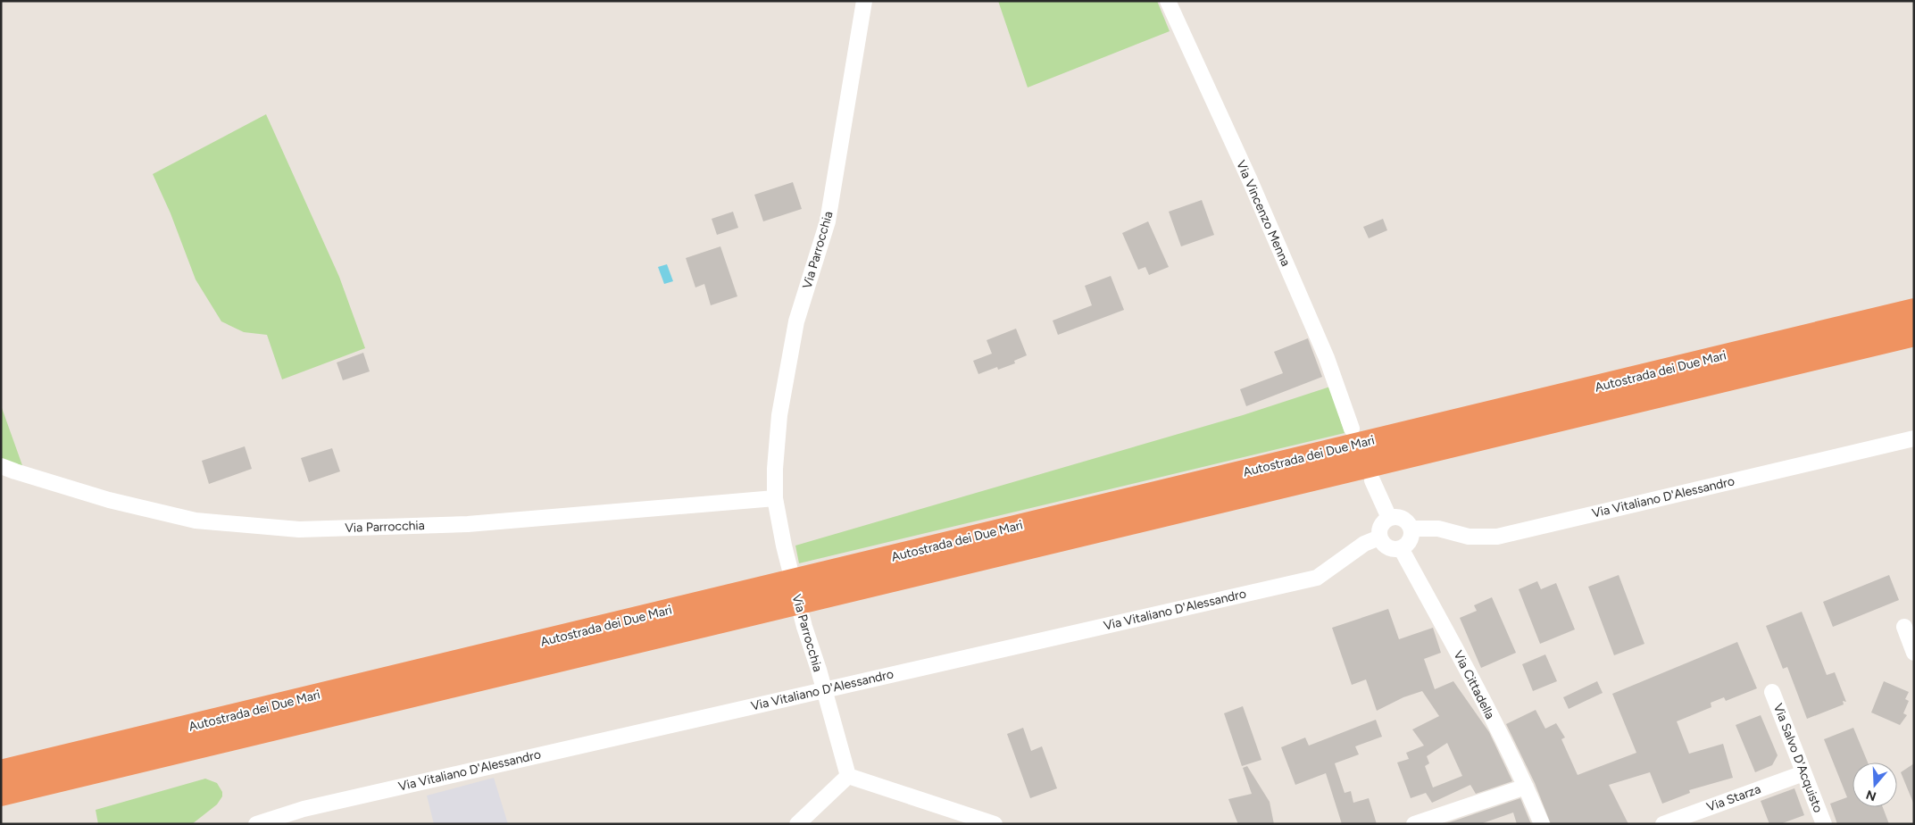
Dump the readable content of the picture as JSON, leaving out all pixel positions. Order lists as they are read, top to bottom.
{
  "streets": {
    "highway": ["Autostrada dei Due Mari"],
    "street": [
      "Via Vincenzo Menna",
      "Via Parrocchia",
      "Via Vitaliano D'Alessandro",
      "Via Cittadella",
      "Via Salvo D'Acquisto",
      "Via Starza"
    ]
  },
  "crossings": [
    ["Via Vitaliano D'Alessandro", "Via Cittadella"],
    ["Via Salvo D'Acquisto", "Via Starza"]
  ],
  "north": "bottom"
}
